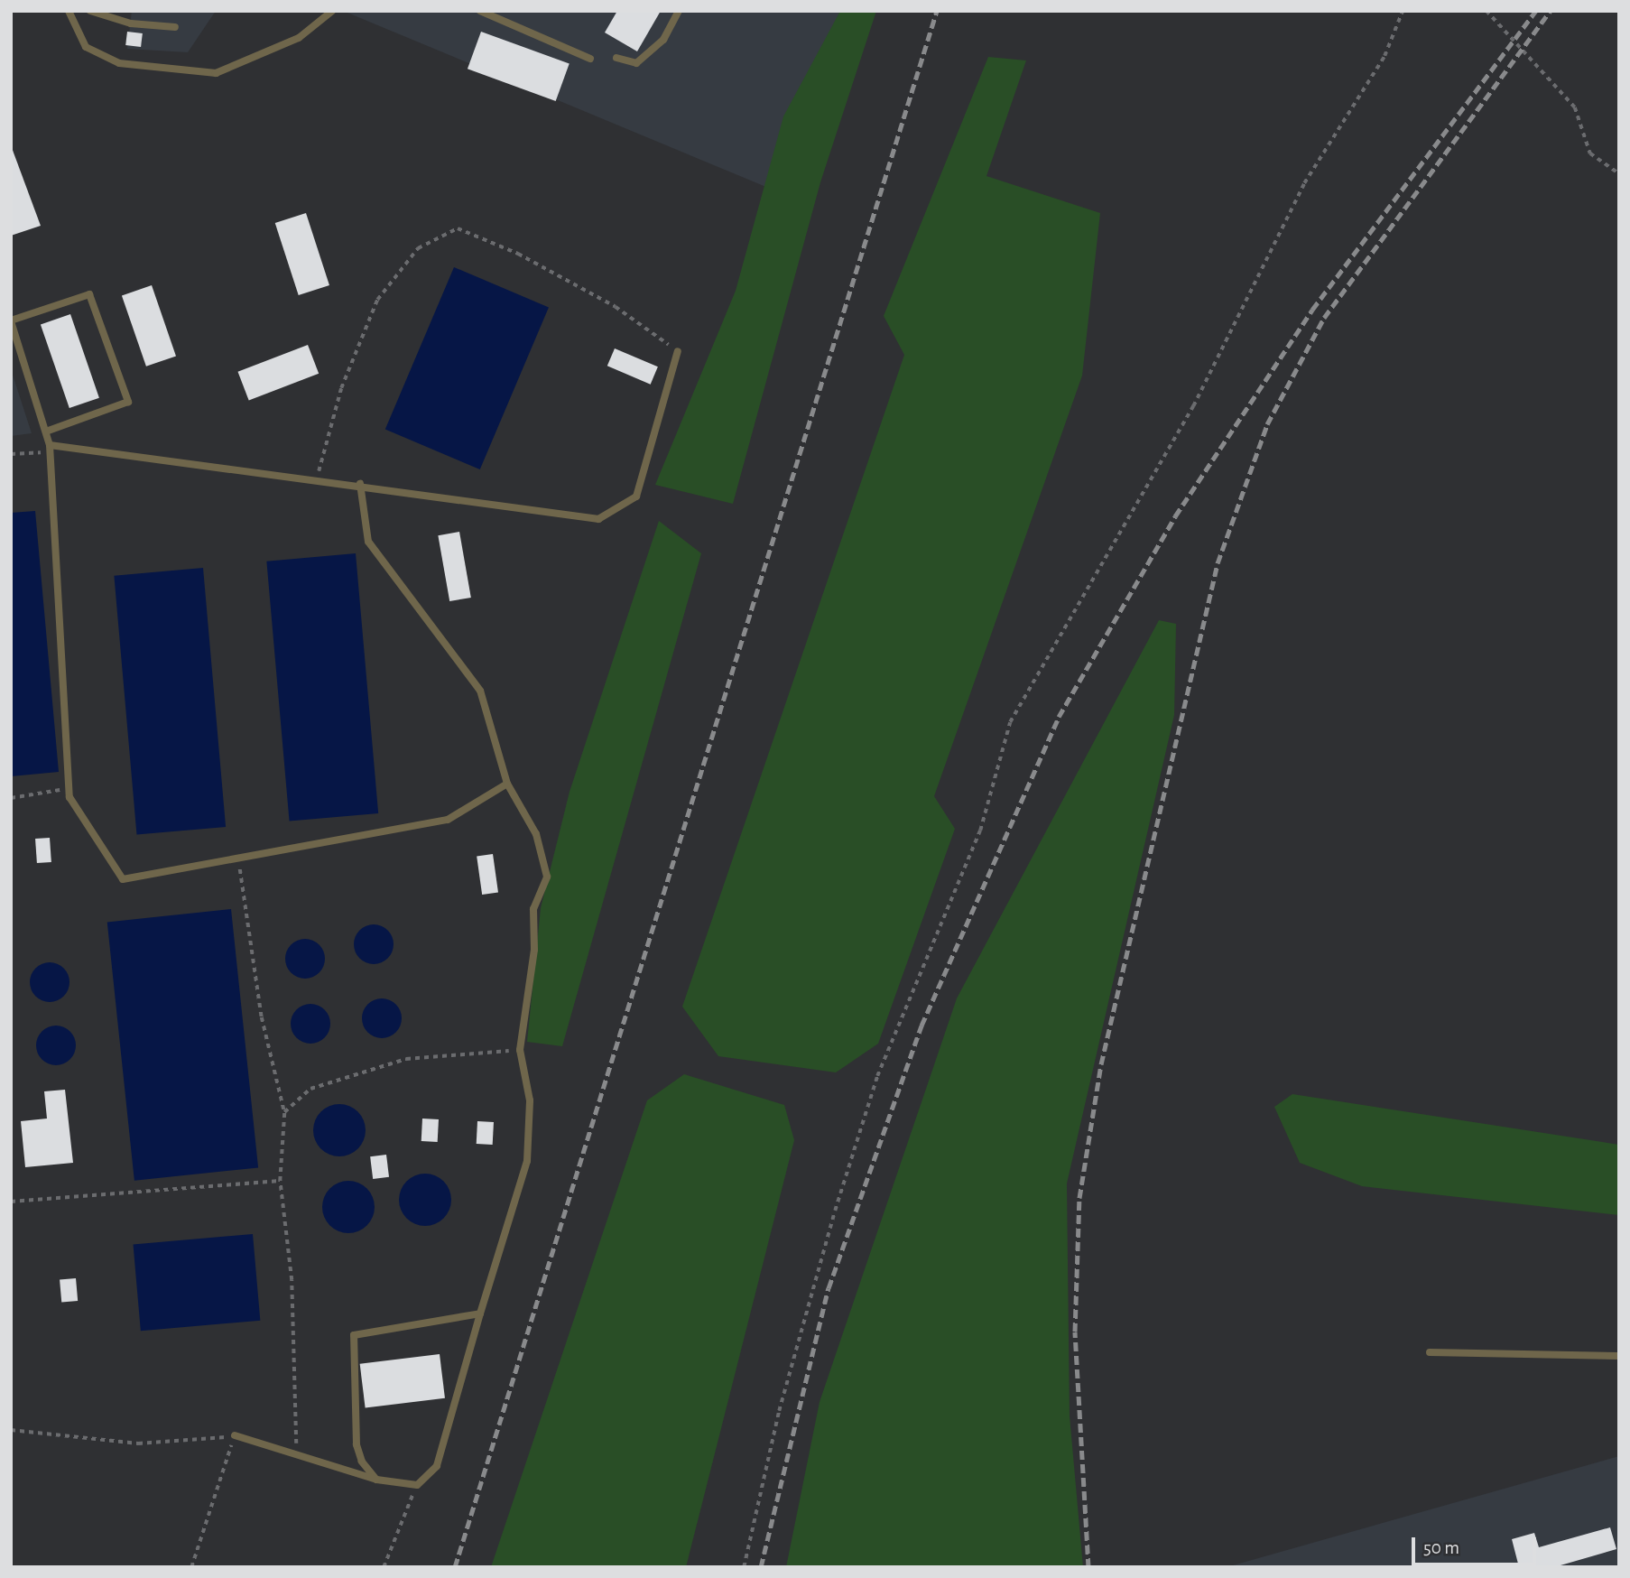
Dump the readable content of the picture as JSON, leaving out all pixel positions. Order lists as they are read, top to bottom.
{
  "scale_bar": "50 m"
}
